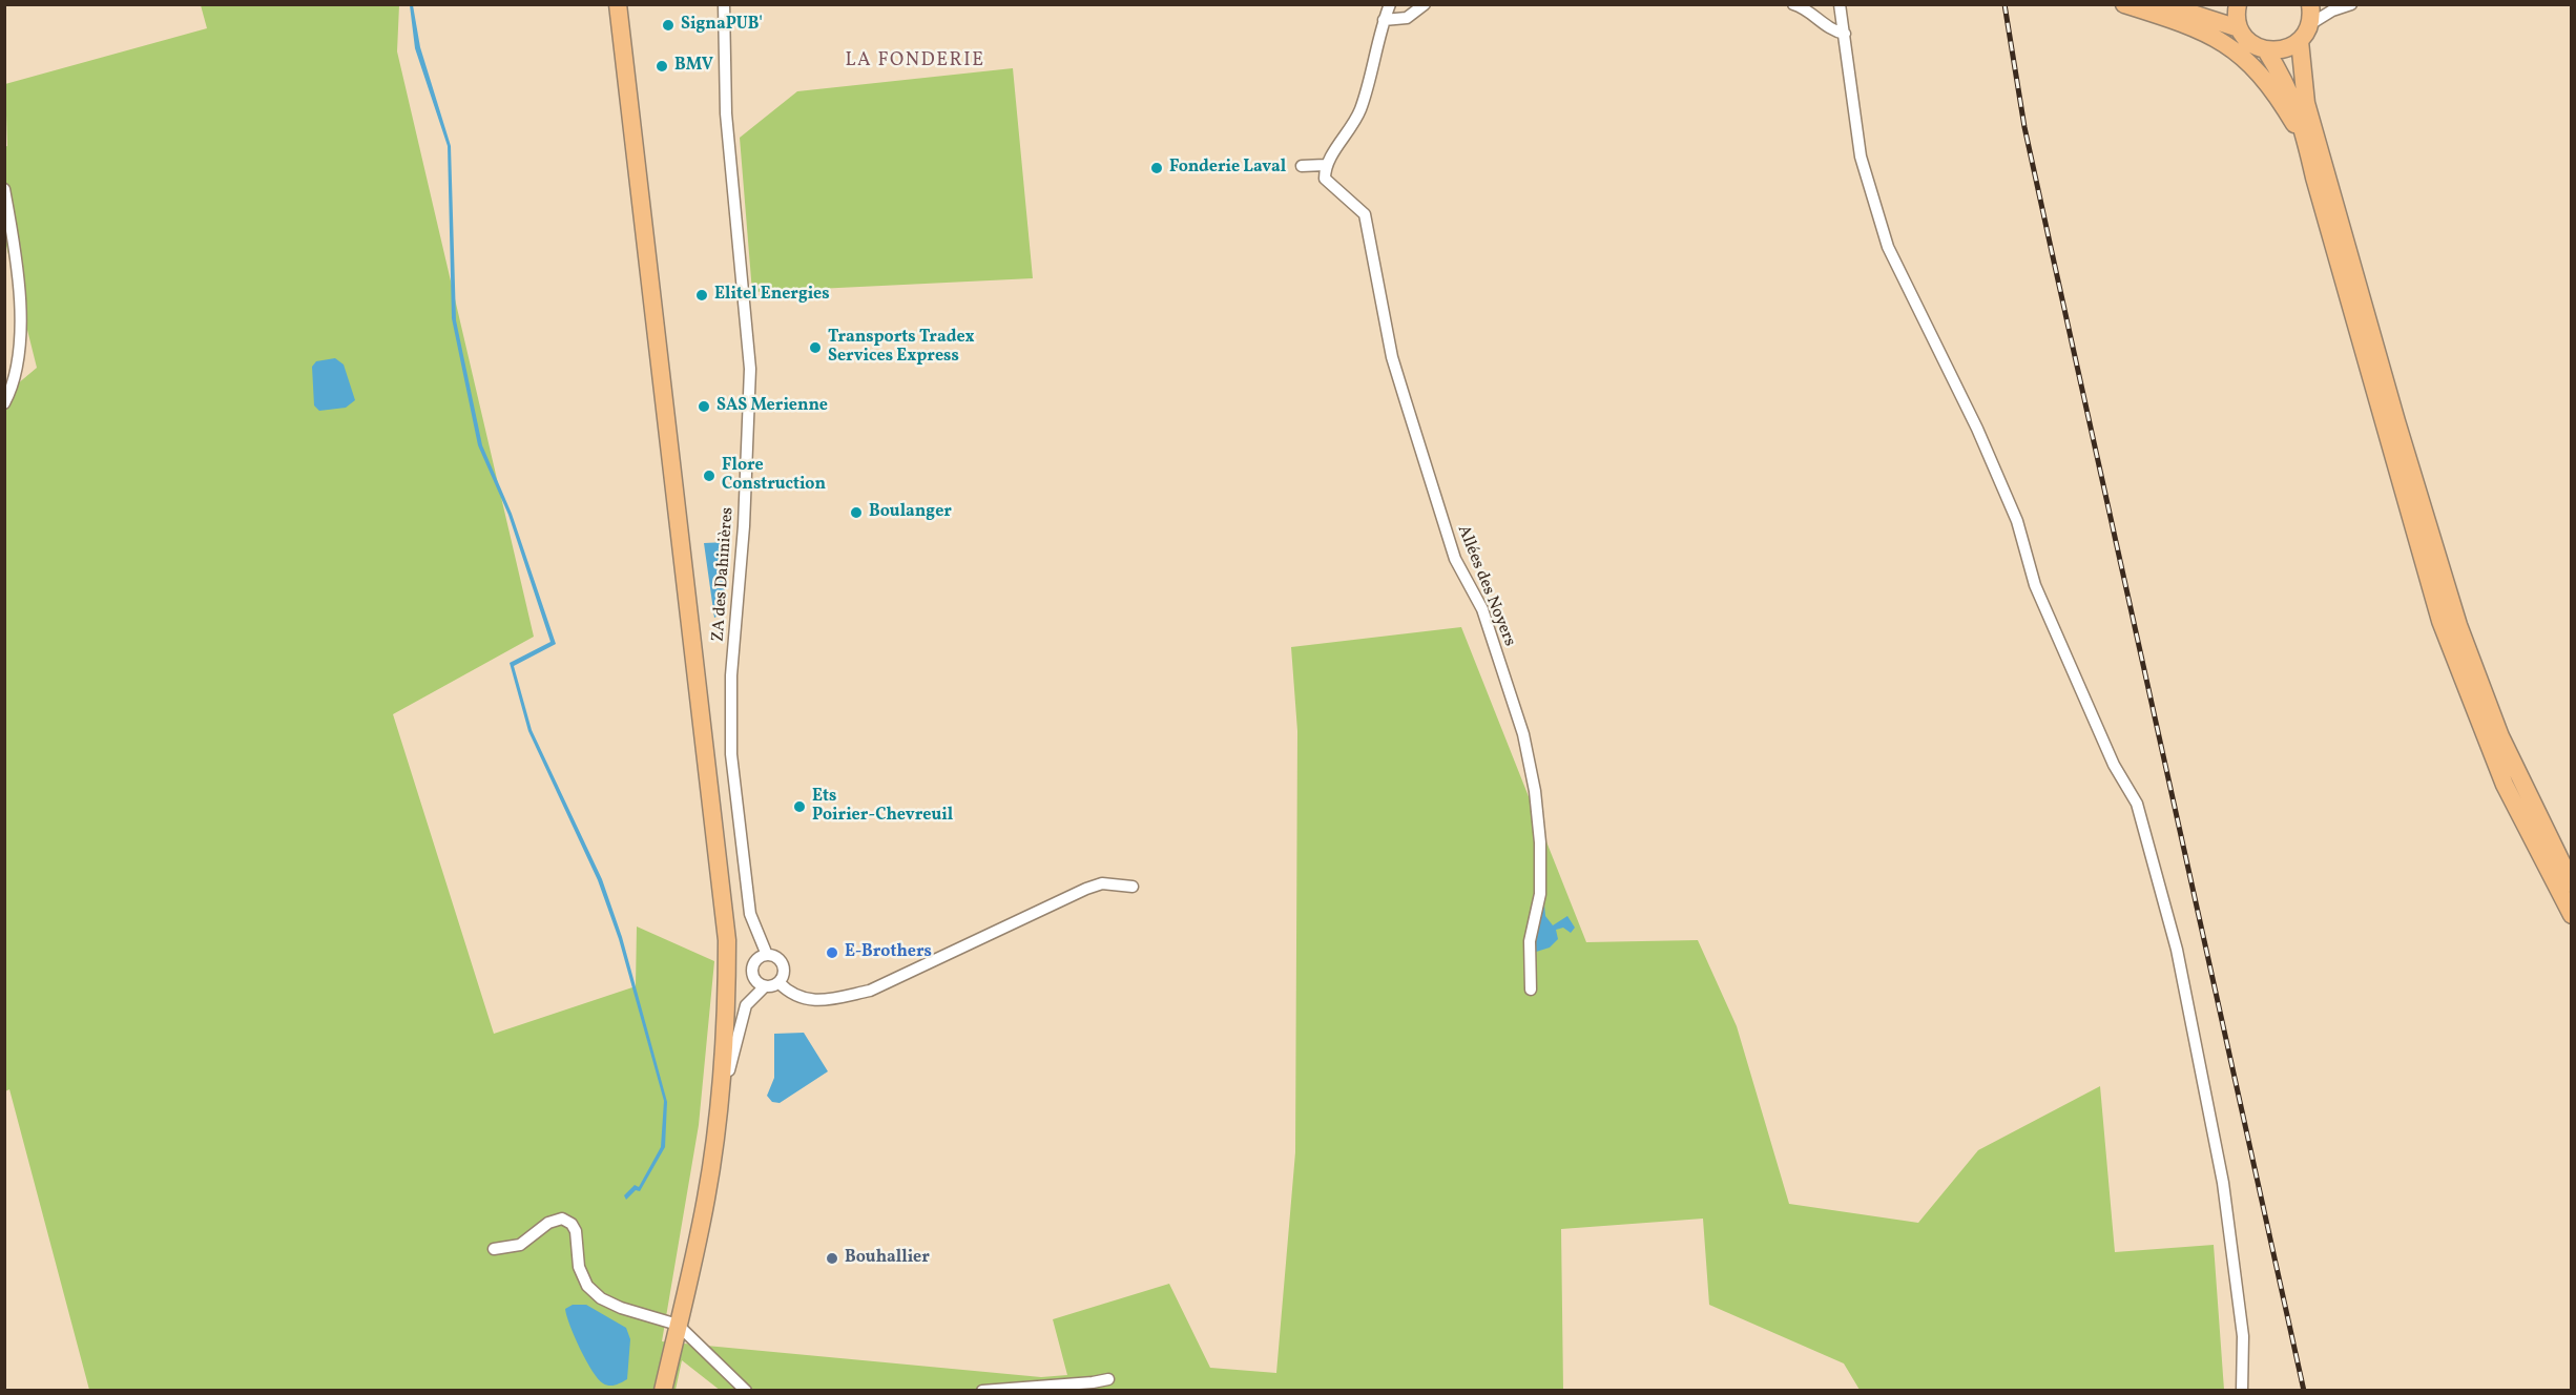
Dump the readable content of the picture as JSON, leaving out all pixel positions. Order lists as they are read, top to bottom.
{
  "streets": {
    "street": ["ZA des Dahinières", "Allées des Noyers"]
  },
  "districts": ["LA FONDERIE"],
  "places": [
    "SignaPUB'",
    "BMV",
    "Fonderie Laval",
    "Elitel Energies",
    "Transports Tradex Services Express",
    "SAS Merienne",
    "Flore Construction",
    "Boulanger",
    "Ets Poirier-Chevreuil",
    "E-Brothers",
    "Bouhallier"
  ]
}
